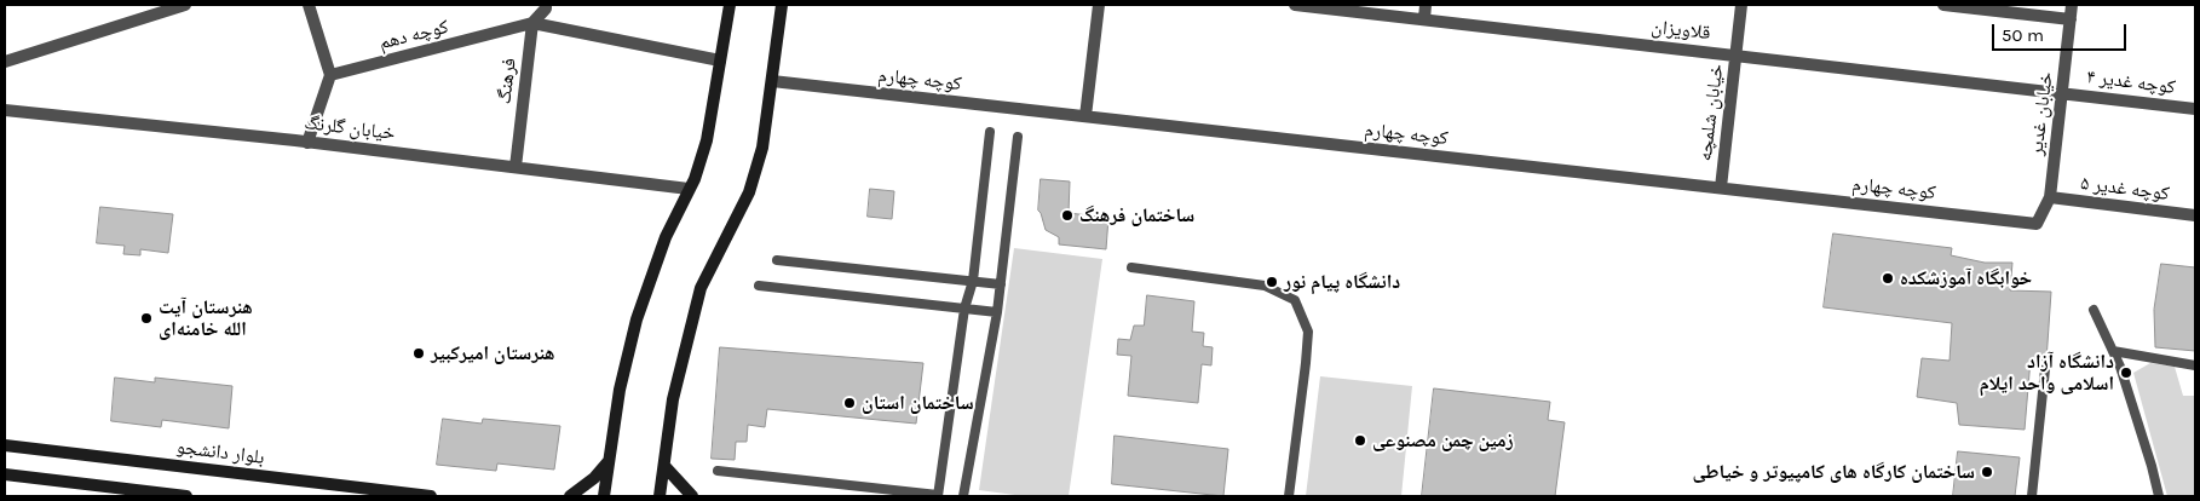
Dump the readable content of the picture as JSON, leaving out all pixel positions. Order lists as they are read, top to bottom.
{
  "streets": {
    "main road": ["بلوار دانشجو"],
    "street": [
      "قلاویزان",
      "کوچه دهم",
      "کوچه چهارم",
      "فرهنگ",
      "کوچه غدیر ۴",
      "خیابان شلمچه",
      "خیابان غدیر",
      "خیابان گلرنگ",
      "کوچه غدیر ۵"
    ]
  },
  "crossings": [
    ["قلاویزان", "کوچه غدیر ۴"],
    ["قلاویزان", "خیابان شلمچه"],
    ["قلاویزان", "خیابان غدیر"],
    ["کوچه دهم", "فرهنگ"],
    ["کوچه چهارم", "خیابان شلمچه"],
    ["کوچه چهارم", "خیابان غدیر"],
    ["فرهنگ", "خیابان گلرنگ"],
    ["کوچه غدیر ۴", "خیابان غدیر"],
    ["خیابان غدیر", "کوچه غدیر ۵"]
  ],
  "places": [
    "ساختمان فرهنگ",
    "خوابگاه آموزشکده",
    "دانشگاه پیام نور",
    "هنرستان آیت الله خامنه‌ای",
    "هنرستان امیرکبیر",
    "دانشگاه آزاد اسلامی واحد ایلام",
    "ساختمان استان",
    "زمین چمن مصنوعی",
    "ساختمان کارگاه های کامپیوتر و خیاطی"
  ],
  "scale_bar": "50 m"
}
